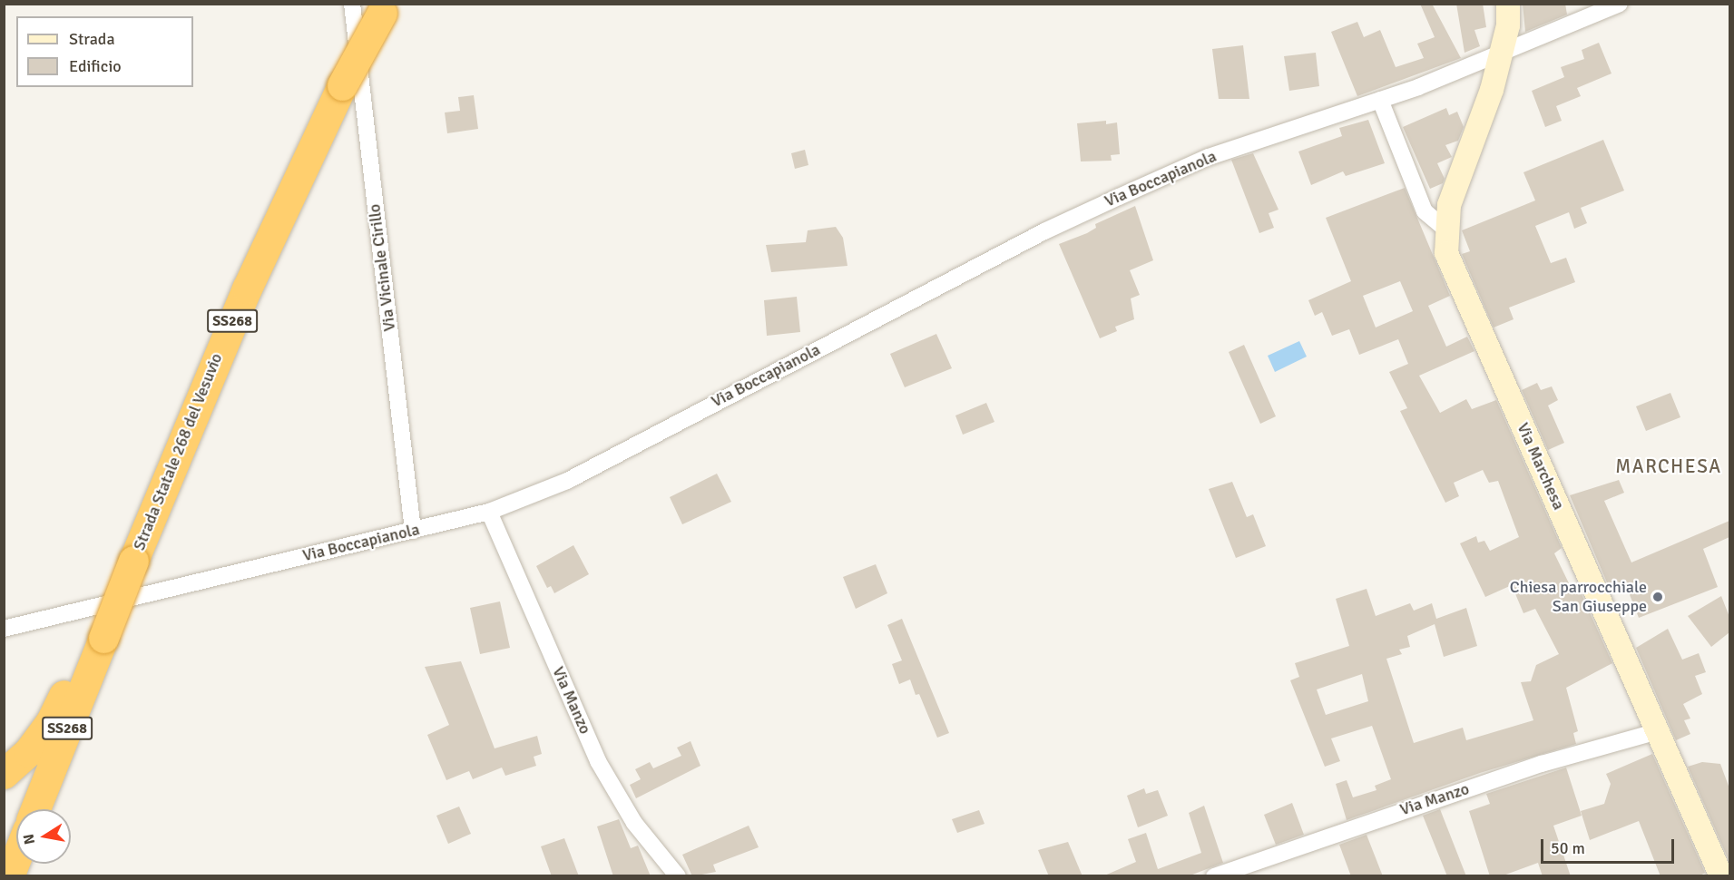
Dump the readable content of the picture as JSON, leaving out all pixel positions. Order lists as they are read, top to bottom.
{
  "streets": {
    "highway": ["SS268", "Strada Statale 268 del Vesuvio"],
    "street": [
      "Via Boccapianola",
      "Via Vicinale Cirillo",
      "Via Marchesa",
      "Via Manzo"
    ]
  },
  "crossings": [
    ["Via Boccapianola", "Via Vicinale Cirillo"],
    ["Via Boccapianola", "Via Marchesa"],
    ["Via Boccapianola", "Via Manzo"],
    ["Via Marchesa", "Via Manzo"]
  ],
  "districts": ["MARCHESA"],
  "places": ["Chiesa parrocchiale San Giuseppe"],
  "legend": ["Strada", "Edificio"],
  "scale_bar": "50 m",
  "north": "left"
}
